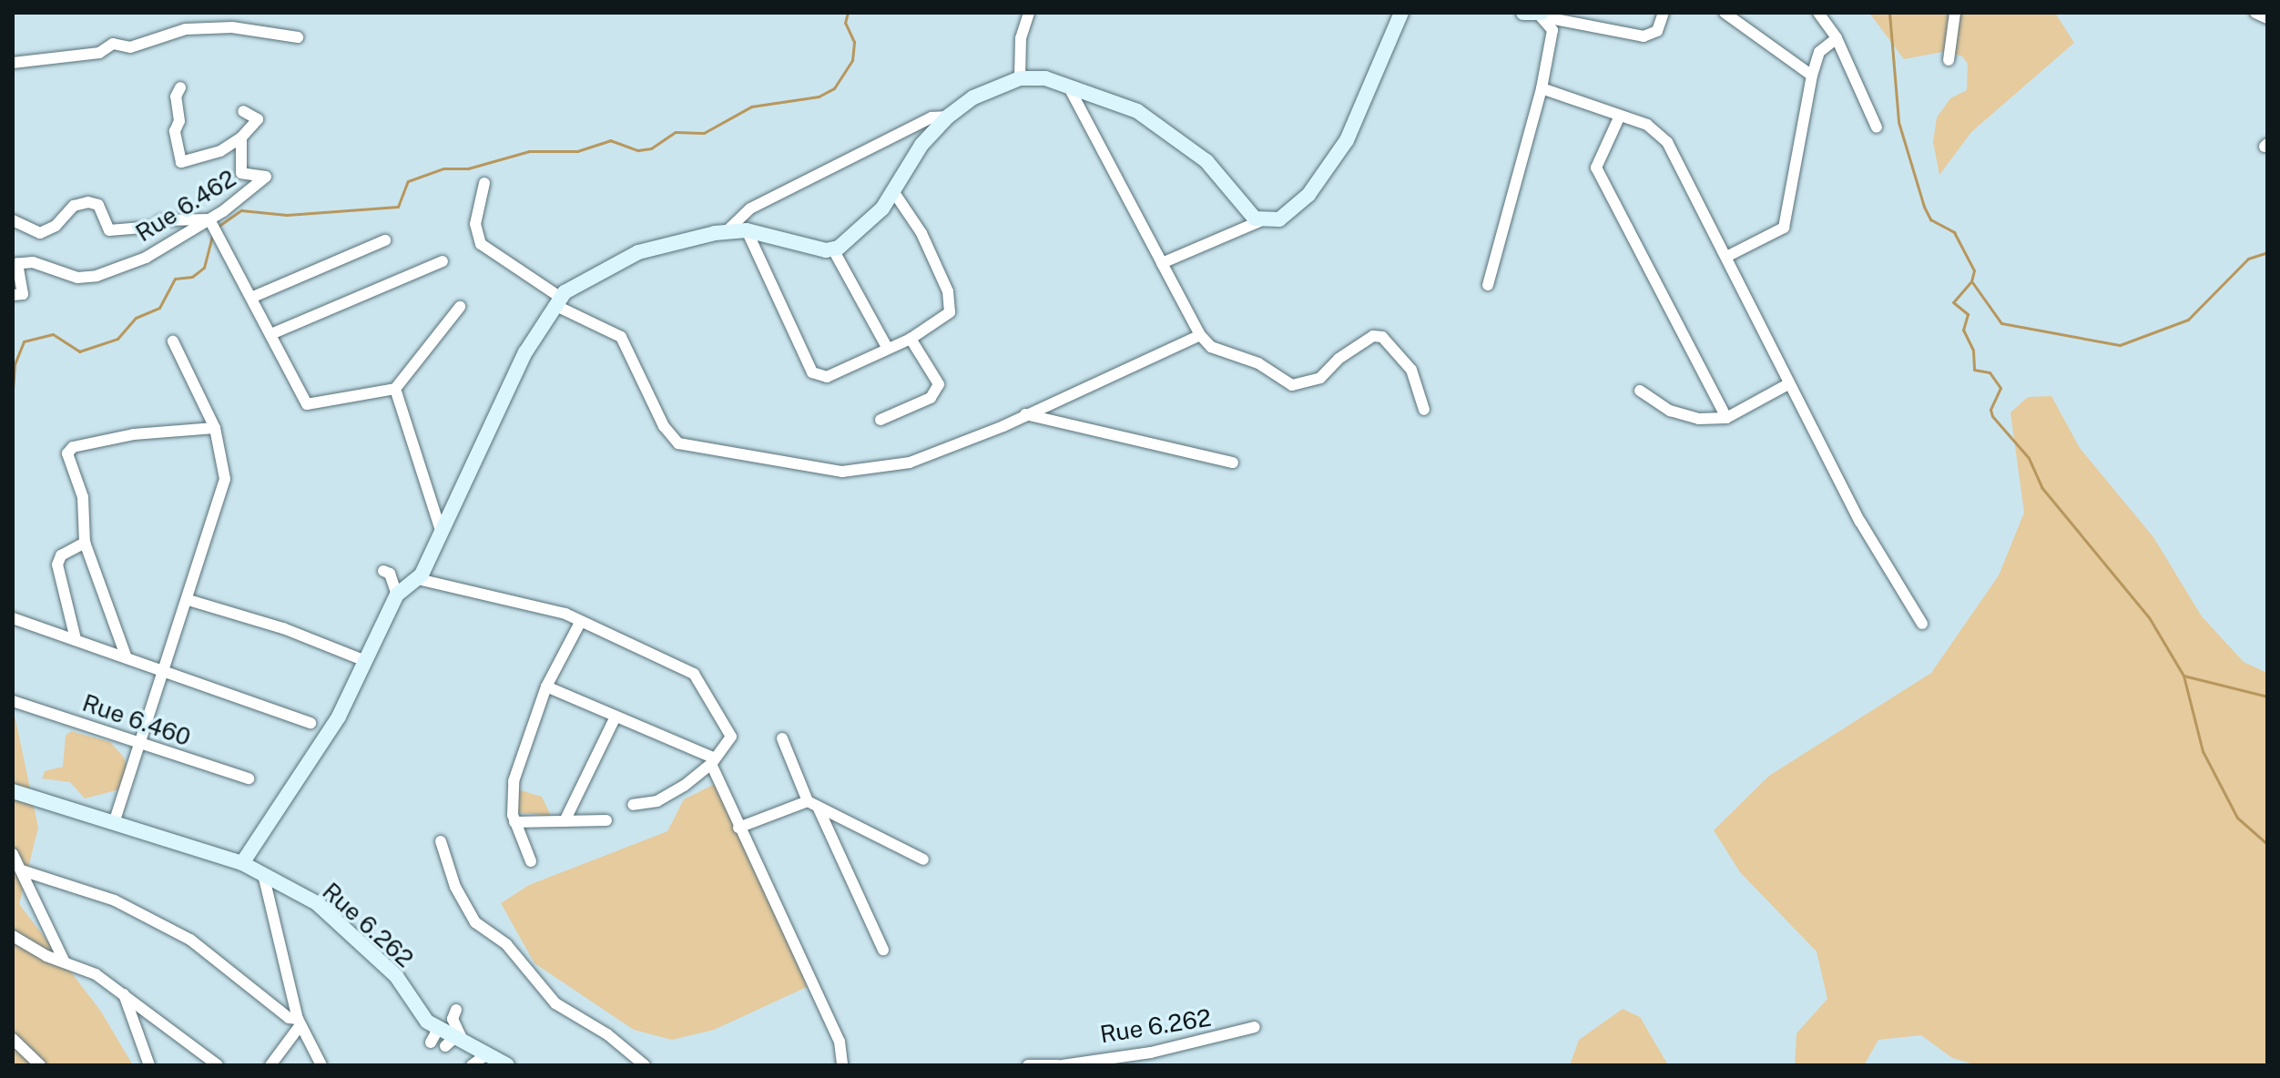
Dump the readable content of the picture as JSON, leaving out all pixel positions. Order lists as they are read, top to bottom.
{
  "streets": {
    "street": ["Rue 6.462", "Rue 6.460", "Rue 6.262"]
  }
}
